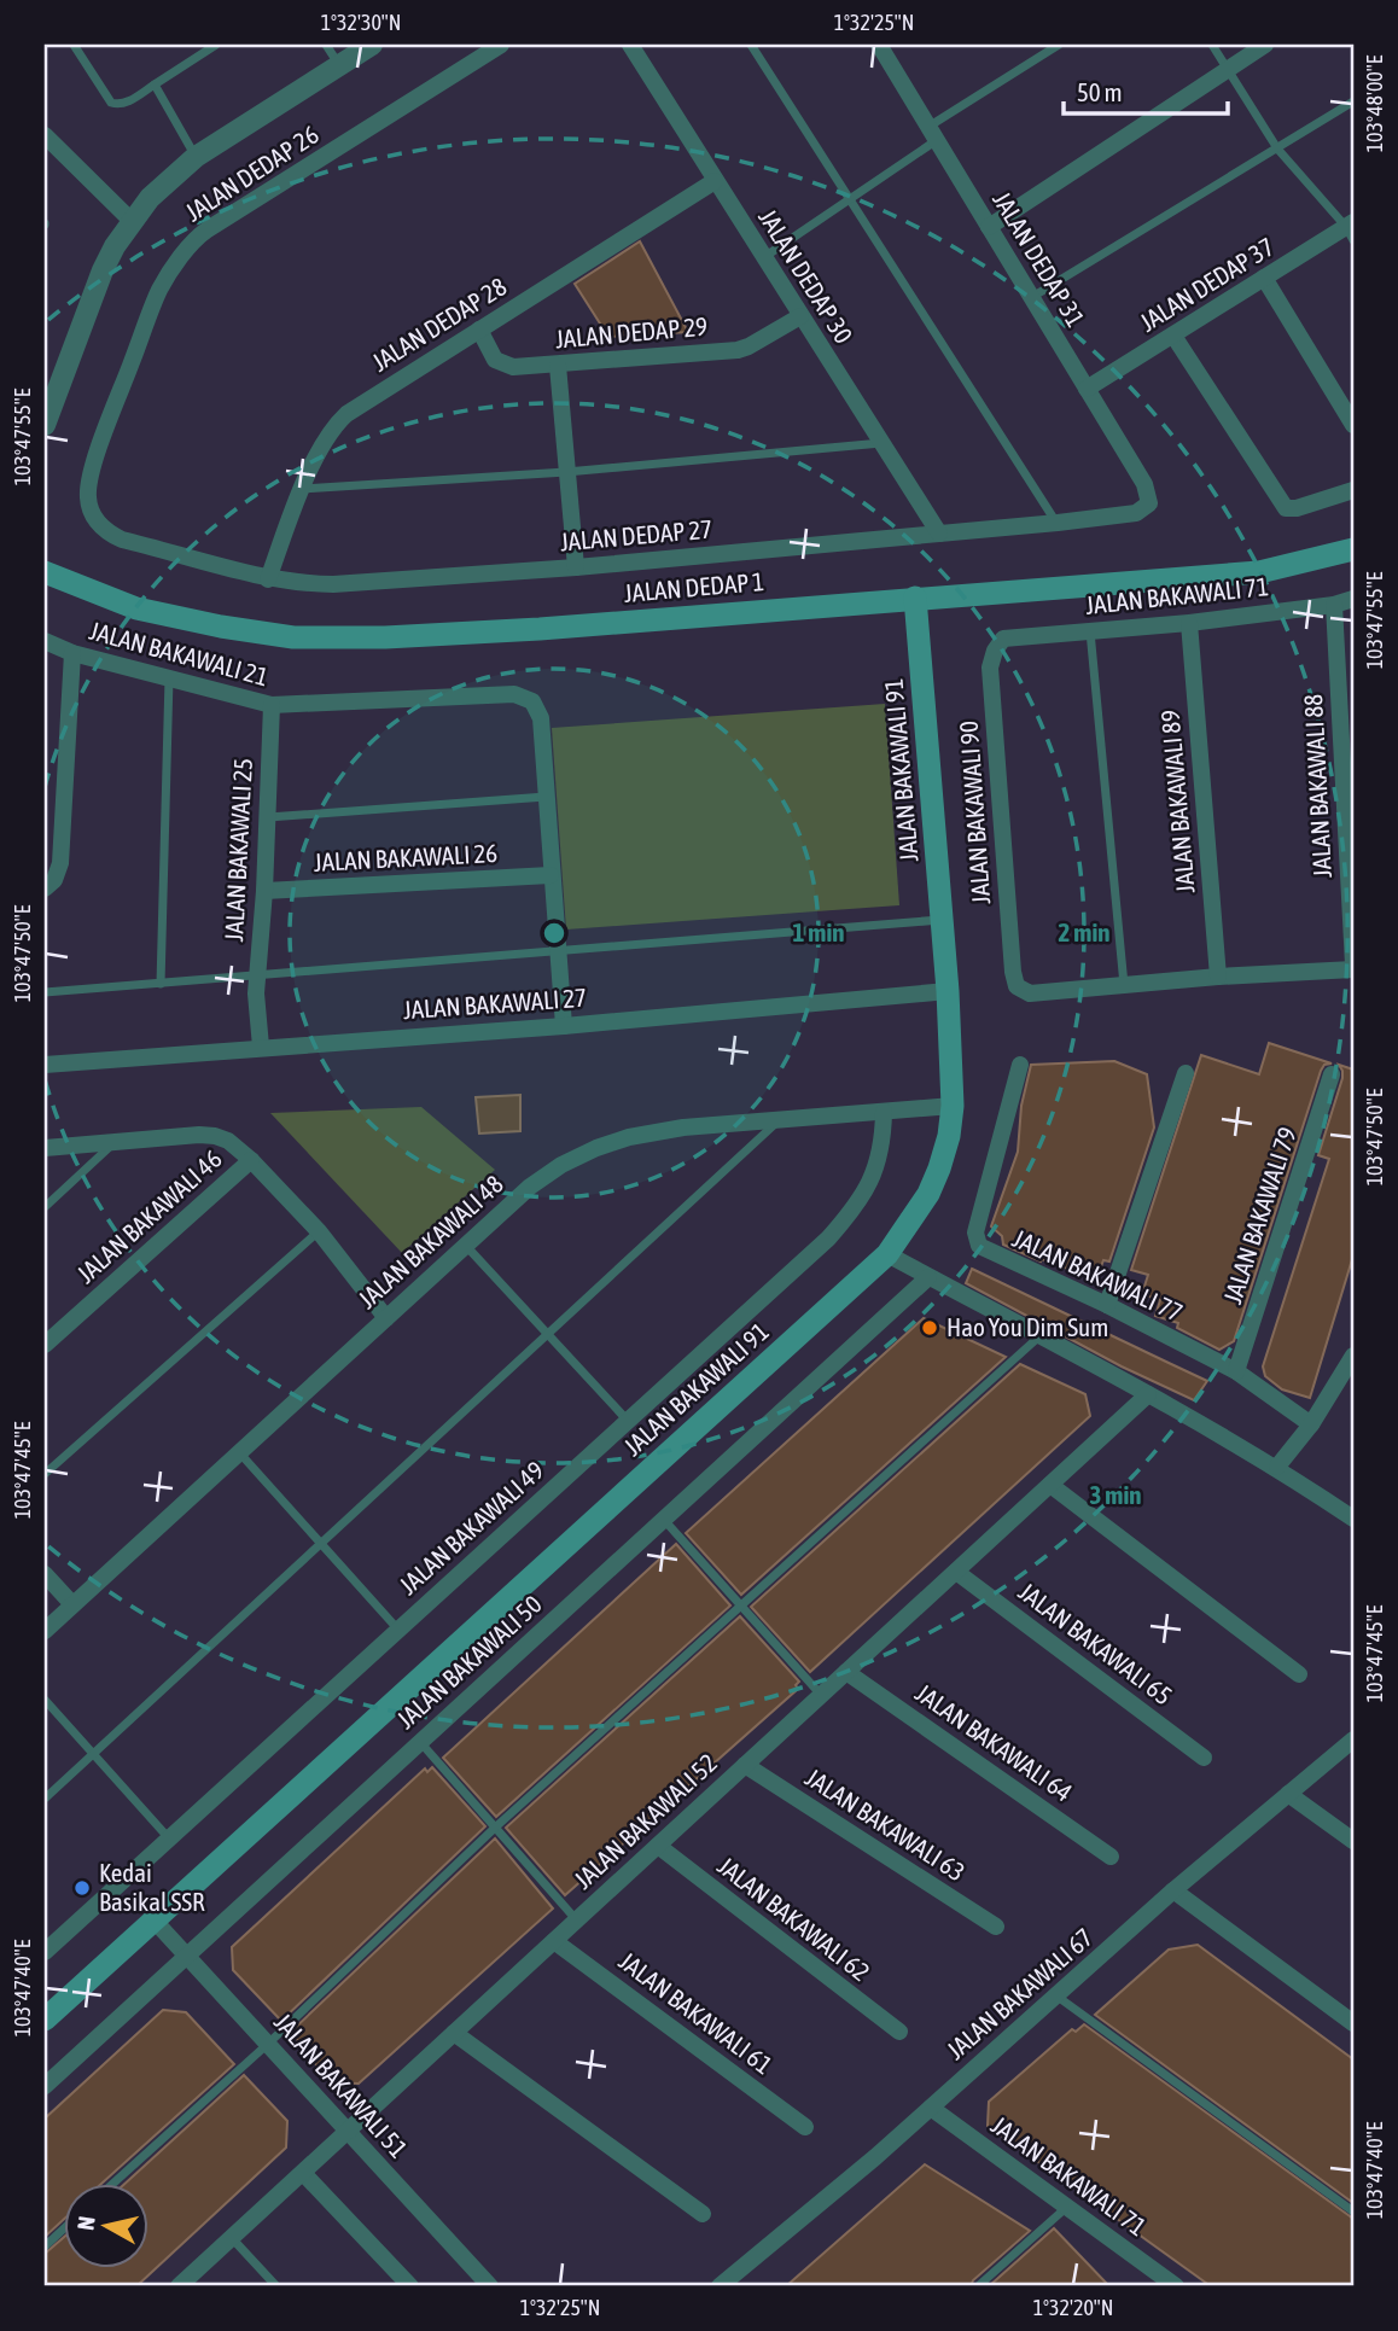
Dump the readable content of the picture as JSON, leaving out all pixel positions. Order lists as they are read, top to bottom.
{
  "streets": {
    "main road": ["JALAN DEDAP 1", "JALAN BAKAWALI 91"],
    "street": [
      "JALAN DEDAP 26",
      "JALAN DEDAP 31",
      "JALAN DEDAP 30",
      "JALAN DEDAP 37",
      "JALAN DEDAP 28",
      "JALAN DEDAP 29",
      "JALAN DEDAP 27",
      "JALAN BAKAWALI 71",
      "JALAN BAKAWALI 21",
      "JALAN BAKAWALI 88",
      "JALAN BAKAWALI 89",
      "JALAN BAKAWALI 90",
      "JALAN BAKAWALI 25",
      "JALAN BAKAWALI 26",
      "JALAN BAKAWALI 27",
      "JALAN BAKAWALI 79",
      "JALAN BAKAWALI 46",
      "JALAN BAKAWALI 48",
      "JALAN BAKAWALI 77",
      "JALAN BAKAWALI 49",
      "JALAN BAKAWALI 65",
      "JALAN BAKAWALI 50",
      "JALAN BAKAWALI 64",
      "JALAN BAKAWALI 52",
      "JALAN BAKAWALI 63",
      "JALAN BAKAWALI 62",
      "JALAN BAKAWALI 67",
      "JALAN BAKAWALI 61",
      "JALAN BAKAWALI 51"
    ]
  },
  "crossings": [
    ["JALAN DEDAP 26", "JALAN DEDAP 27"],
    ["JALAN DEDAP 31", "JALAN DEDAP 37"],
    ["JALAN DEDAP 31", "JALAN DEDAP 27"],
    ["JALAN DEDAP 30", "JALAN DEDAP 28"],
    ["JALAN DEDAP 30", "JALAN DEDAP 29"],
    ["JALAN DEDAP 30", "JALAN DEDAP 27"],
    ["JALAN DEDAP 28", "JALAN DEDAP 29"],
    ["JALAN DEDAP 28", "JALAN DEDAP 27"],
    ["JALAN DEDAP 1", "JALAN BAKAWALI 91"],
    ["JALAN BAKAWALI 71", "JALAN BAKAWALI 88"],
    ["JALAN BAKAWALI 71", "JALAN BAKAWALI 89"],
    ["JALAN BAKAWALI 71", "JALAN BAKAWALI 90"],
    ["JALAN BAKAWALI 71", "JALAN BAKAWALI 67"],
    ["JALAN BAKAWALI 21", "JALAN BAKAWALI 25"],
    ["JALAN BAKAWALI 91", "JALAN BAKAWALI 27"],
    ["JALAN BAKAWALI 91", "JALAN BAKAWALI 48"],
    ["JALAN BAKAWALI 91", "JALAN BAKAWALI 51"],
    ["JALAN BAKAWALI 25", "JALAN BAKAWALI 26"],
    ["JALAN BAKAWALI 25", "JALAN BAKAWALI 27"],
    ["JALAN BAKAWALI 79", "JALAN BAKAWALI 77"],
    ["JALAN BAKAWALI 48", "JALAN BAKAWALI 49"],
    ["JALAN BAKAWALI 65", "JALAN BAKAWALI 52"],
    ["JALAN BAKAWALI 50", "JALAN BAKAWALI 51"],
    ["JALAN BAKAWALI 64", "JALAN BAKAWALI 52"],
    ["JALAN BAKAWALI 52", "JALAN BAKAWALI 63"],
    ["JALAN BAKAWALI 52", "JALAN BAKAWALI 62"],
    ["JALAN BAKAWALI 52", "JALAN BAKAWALI 61"],
    ["JALAN BAKAWALI 52", "JALAN BAKAWALI 51"]
  ],
  "places": ["Hao You Dim Sum", "Kedai Basikal SSR"],
  "scale_bar": "50 m",
  "north": "left",
  "coordinates": [
    "1°32'30\"N",
    "1°32'25\"N",
    "103°48'00\"E",
    "103°47'55\"E",
    "103°47'50\"E",
    "103°47'45\"E",
    "103°47'40\"E",
    "1°32'20\"N"
  ],
  "rings": ["1 min", "2 min", "3 min"]
}
